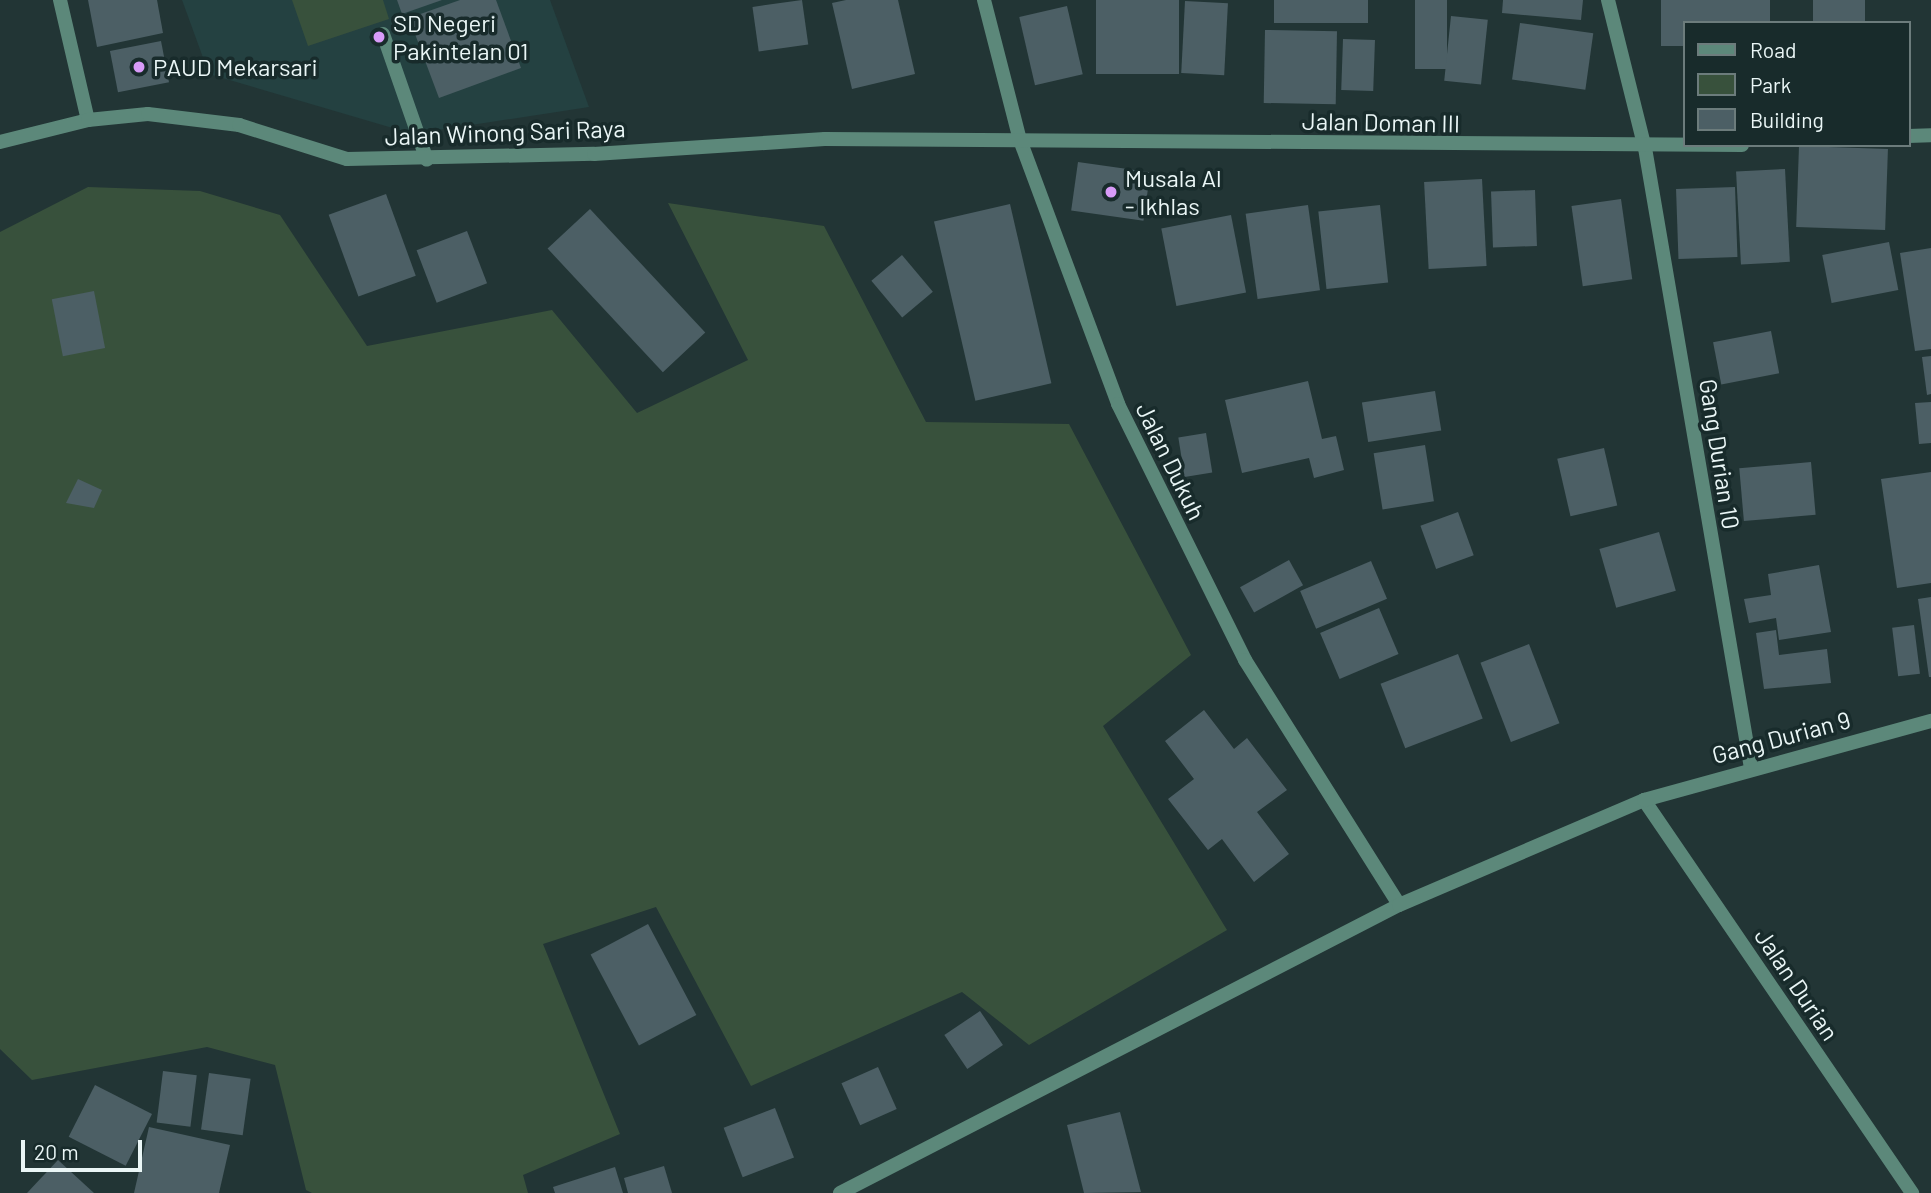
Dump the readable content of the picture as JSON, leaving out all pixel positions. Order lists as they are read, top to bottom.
{
  "streets": {
    "street": [
      "Jalan Doman III",
      "Jalan Winong Sari Raya",
      "Gang Durian 10",
      "Jalan Dukuh",
      "Gang Durian 9",
      "Jalan Durian"
    ]
  },
  "crossings": [
    ["Jalan Doman III", "Jalan Winong Sari Raya"],
    ["Jalan Doman III", "Gang Durian 10"],
    ["Jalan Doman III", "Jalan Dukuh"],
    ["Jalan Winong Sari Raya", "Jalan Dukuh"],
    ["Gang Durian 10", "Gang Durian 9"],
    ["Jalan Dukuh", "Gang Durian 9"],
    ["Gang Durian 9", "Jalan Durian"]
  ],
  "places": ["SD Negeri Pakintelan 01", "PAUD Mekarsari", "Musala Al - Ikhlas"],
  "legend": ["Road", "Park", "Building"],
  "scale_bar": "20 m"
}
